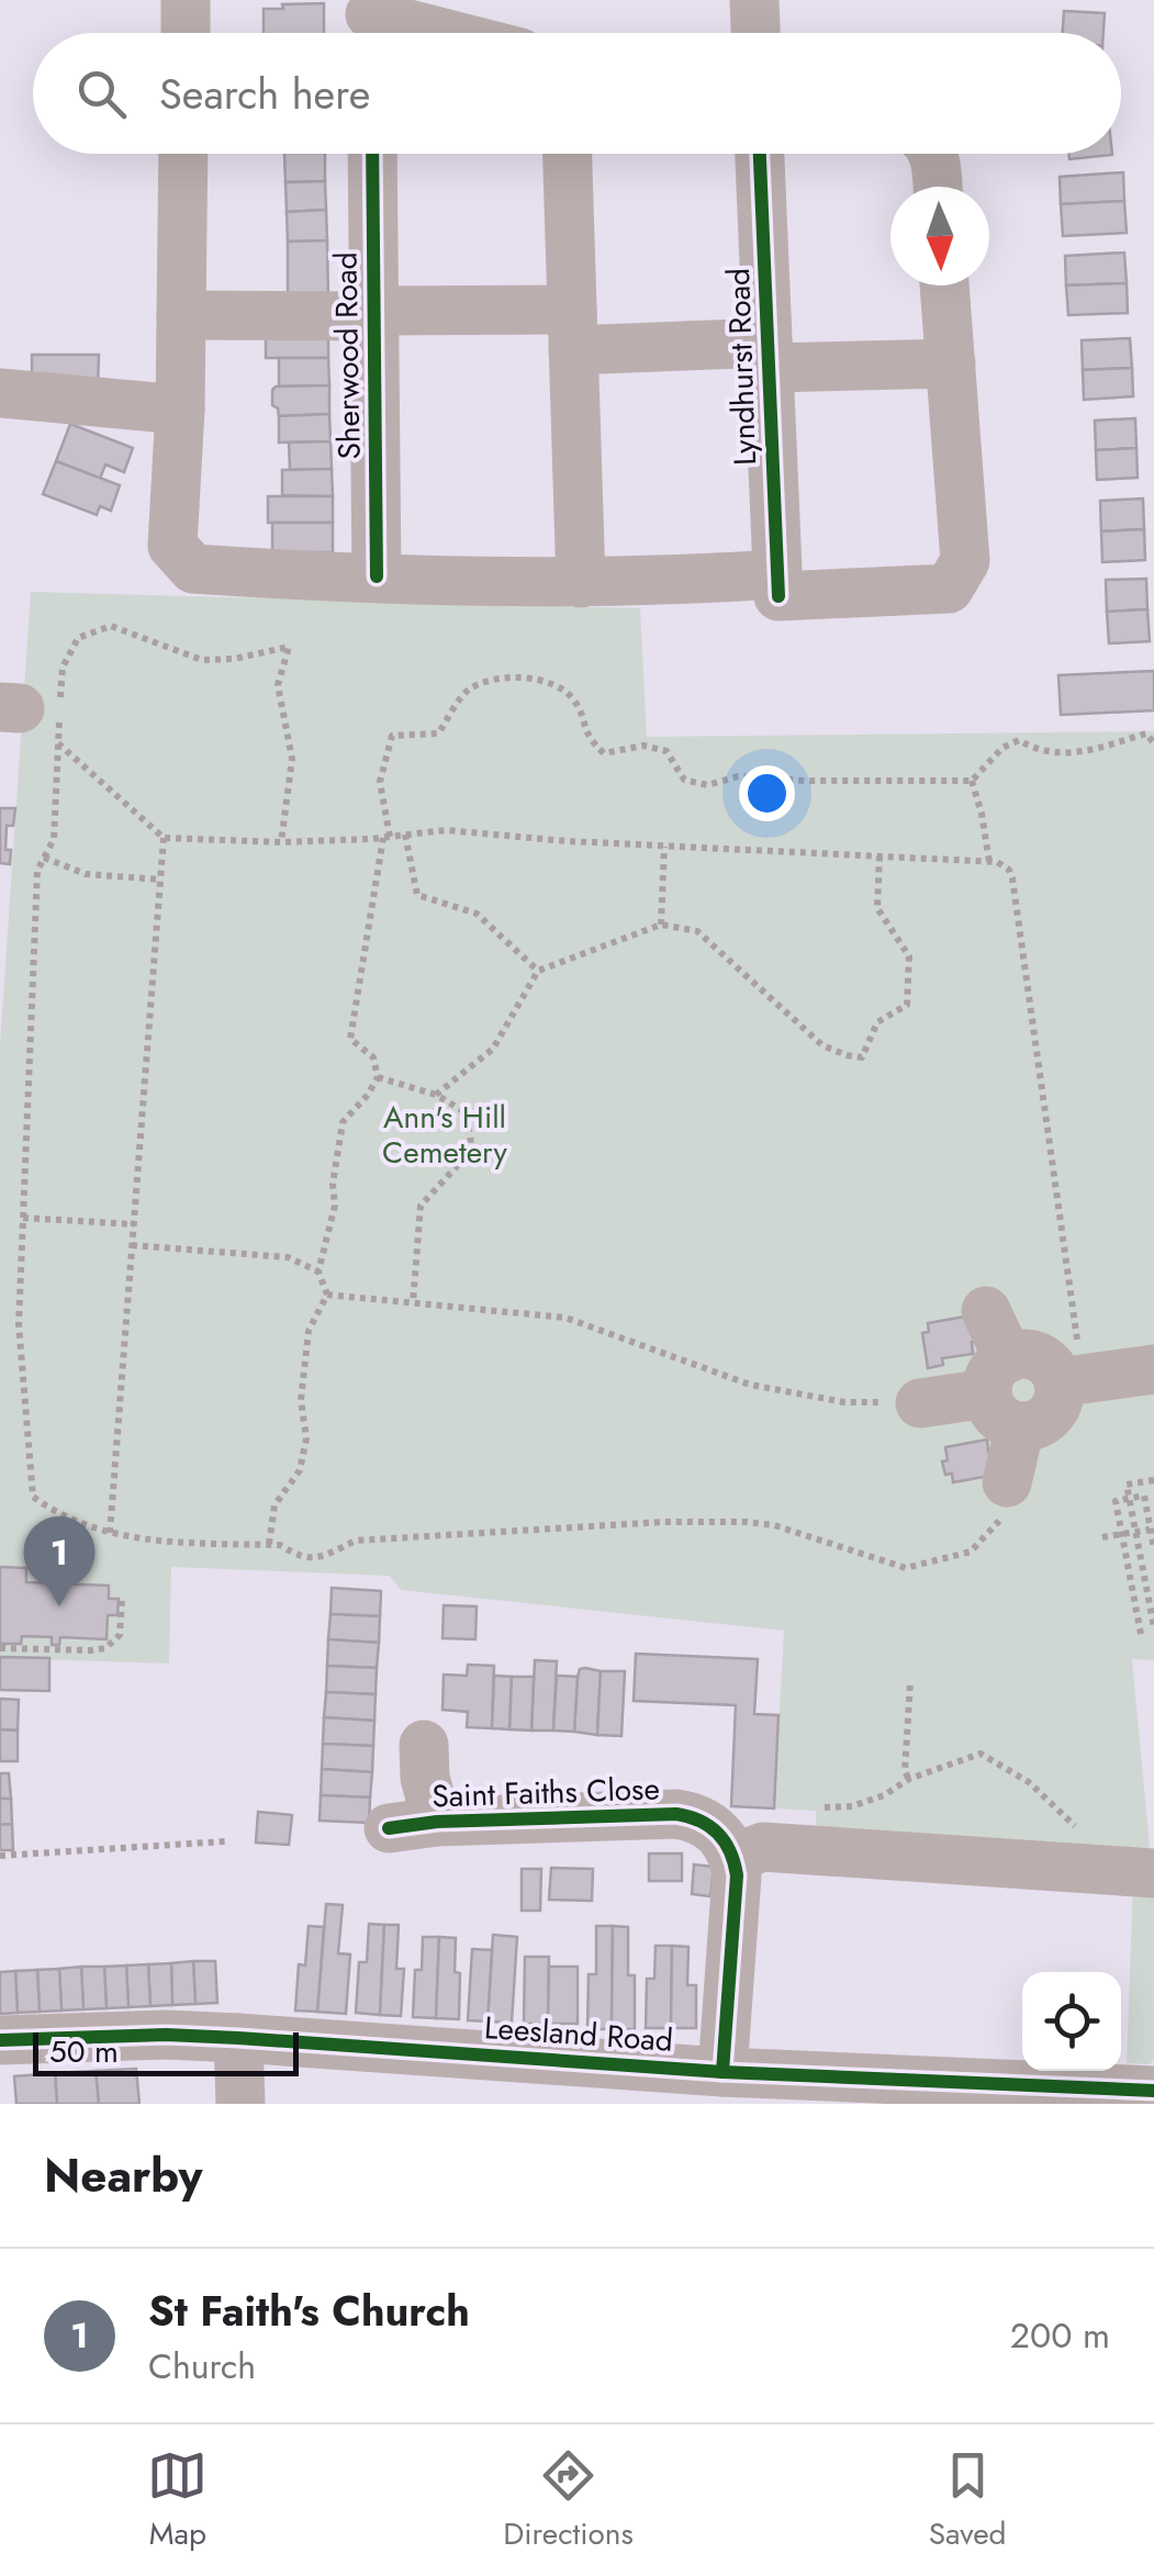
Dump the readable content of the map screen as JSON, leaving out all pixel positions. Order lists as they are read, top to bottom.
{
  "streets": {
    "street": [
      "Sherwood Road",
      "Lyndhurst Road",
      "Saint Faiths Close",
      "Leesland Road"
    ]
  },
  "parks": ["Ann's Hill Cemetery"],
  "scale_bar": "50 m",
  "north": "bottom",
  "page": {
    "search": "Search here",
    "pins": "1",
    "scale": "50 m",
    "heading": "Nearby",
    "list": [
      {
        "mark": "1",
        "name": "St Faith's Church",
        "note": "Church",
        "value": "200 m"
      }
    ],
    "nav": ["Map", "Directions", "Saved"]
  }
}
